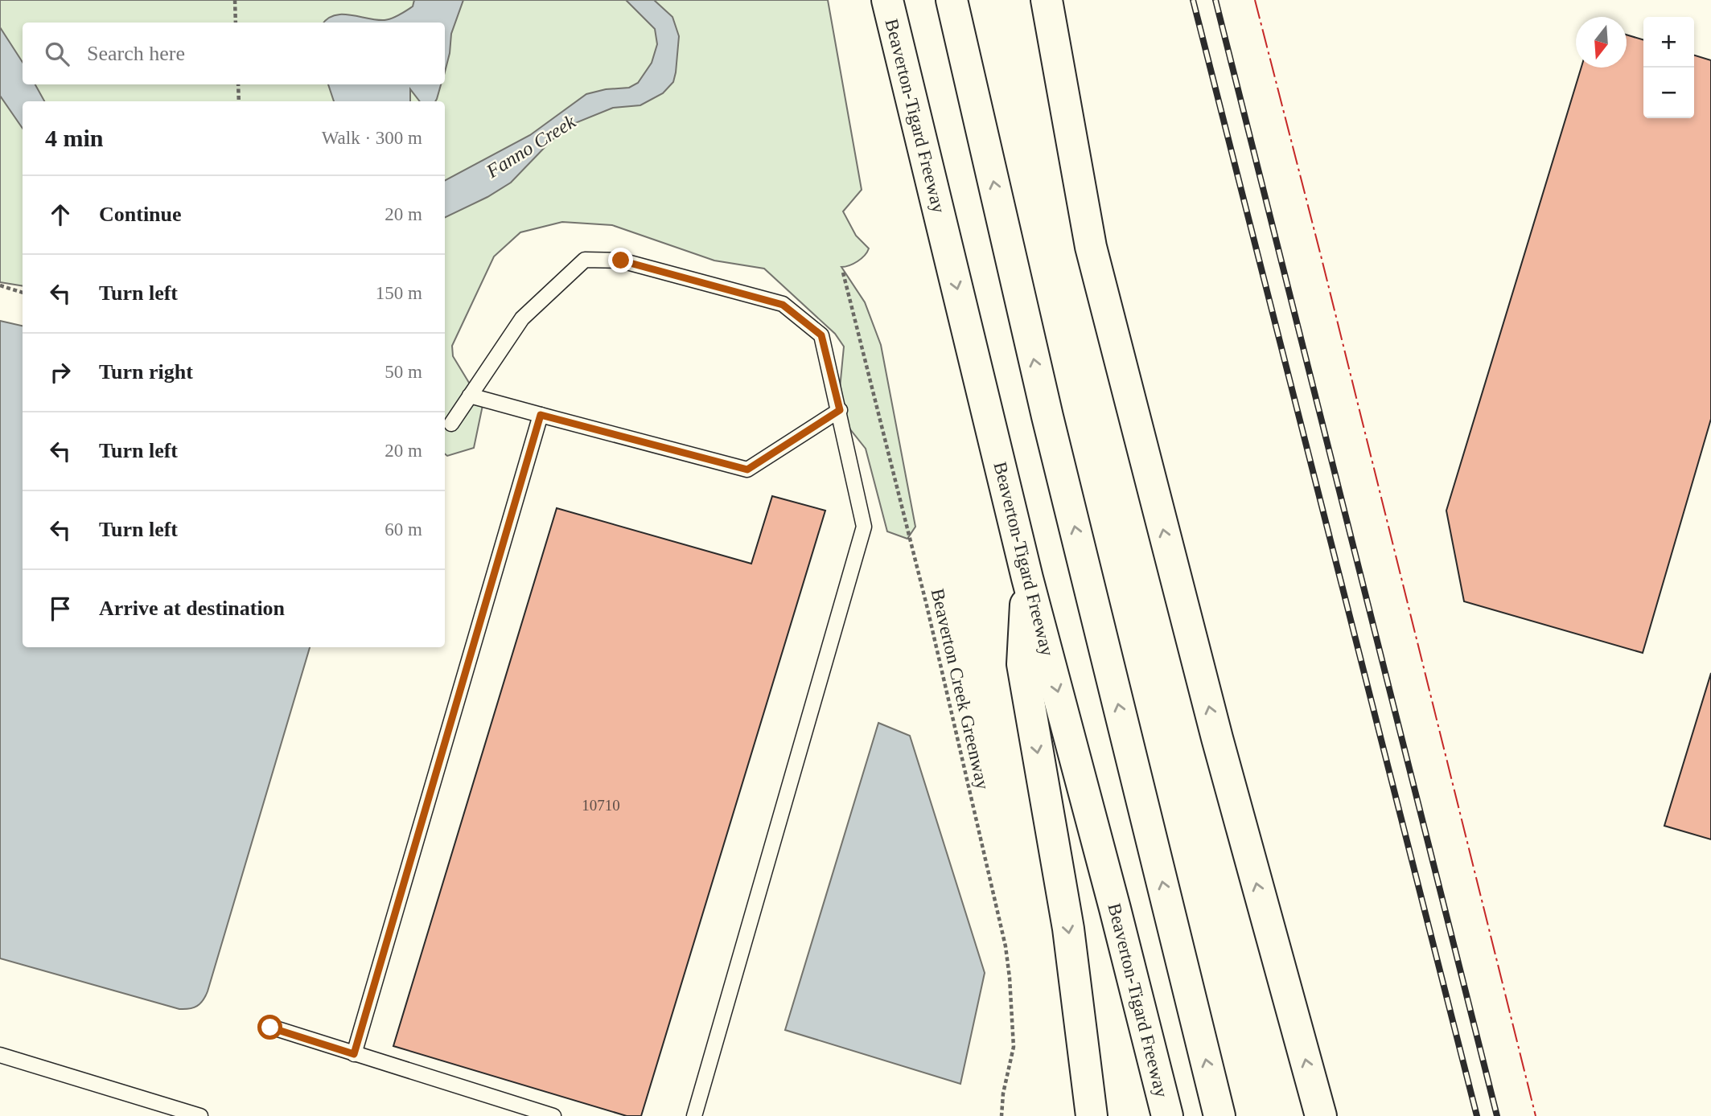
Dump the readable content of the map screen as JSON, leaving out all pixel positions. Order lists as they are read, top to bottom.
{
  "streets": {
    "highway": ["Beaverton-Tigard Freeway"],
    "path": ["Beaverton Creek Greenway"]
  },
  "water": ["Fanno Creek"],
  "house_numbers": ["10710"],
  "north": "bottom",
  "page": {
    "map_buttons": ["+", "−"],
    "search": "Search here",
    "heading": ["4 min", "Walk · 300 m"],
    "list": [
      ["Continue", "20 m"],
      ["Turn left", "150 m"],
      ["Turn right", "50 m"],
      ["Turn left", "20 m"],
      ["Turn left", "60 m"],
      "Arrive at destination"
    ]
  }
}
